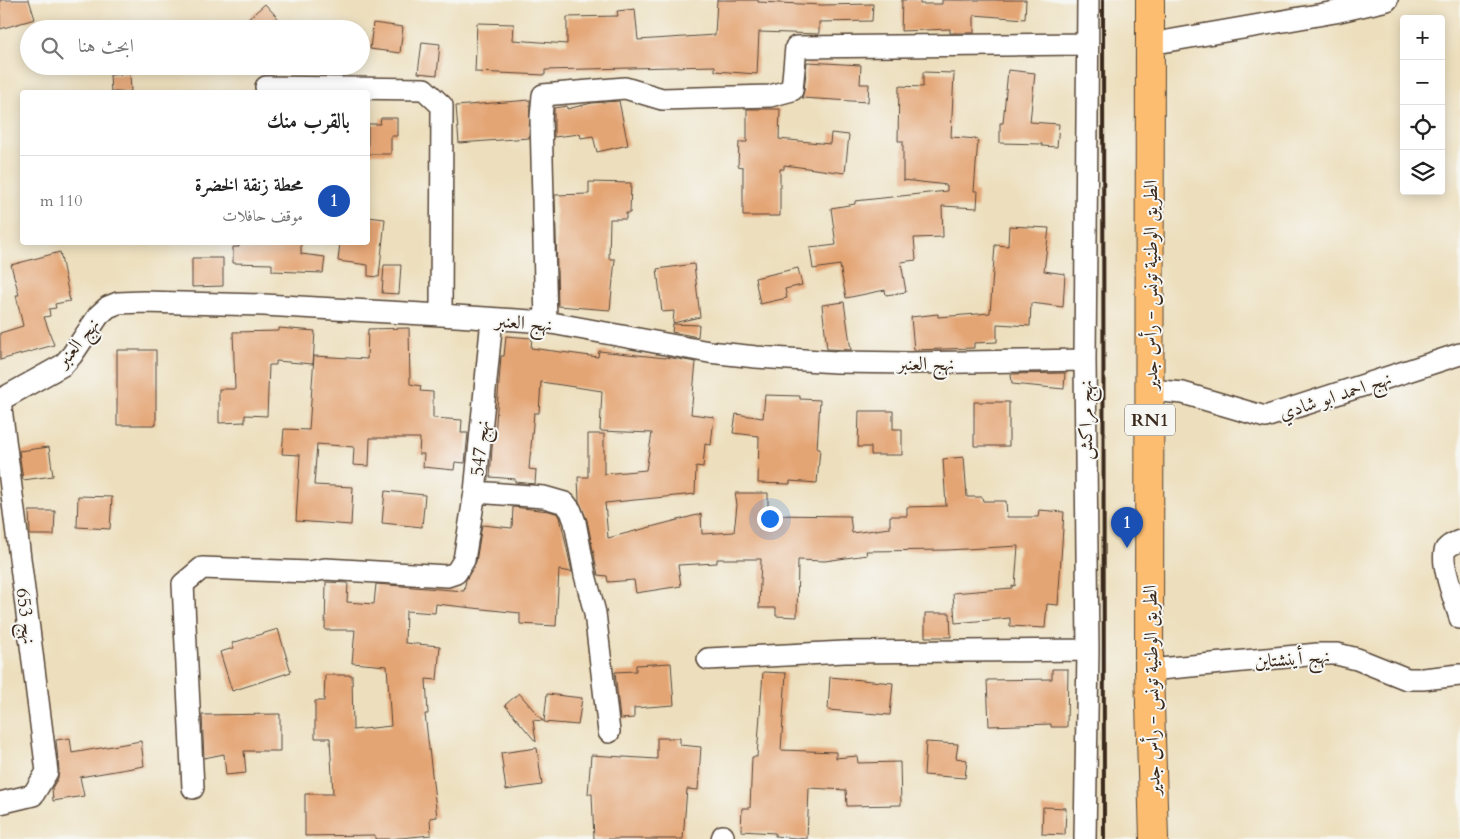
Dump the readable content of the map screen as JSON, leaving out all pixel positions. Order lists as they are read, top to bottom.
{
  "streets": {
    "main road": ["الطريق الوطنية تونس - رأس جدير", "RN1"],
    "street": [
      "نهج العنبر",
      "نهج احمد ابو شادي",
      "نهج مراكش",
      "نهج 547",
      "نهج 653",
      "نهج أينشتاين"
    ]
  },
  "crossings": [
    ["الطريق الوطنية تونس - رأس جدير", "نهج احمد ابو شادي"],
    ["الطريق الوطنية تونس - رأس جدير", "نهج أينشتاين"],
    ["نهج العنبر", "نهج مراكش"],
    ["نهج العنبر", "نهج 547"],
    ["نهج العنبر", "نهج 653"]
  ],
  "page": {
    "map_buttons": ["+", "−"],
    "search": "ابحث هنا",
    "heading": "بالقرب منك",
    "list": [
      {
        "mark": "1",
        "name": "محطة زنقة الخضرة",
        "note": "موقف حافلات",
        "value": "110 m"
      }
    ],
    "pins": "1"
  }
}
